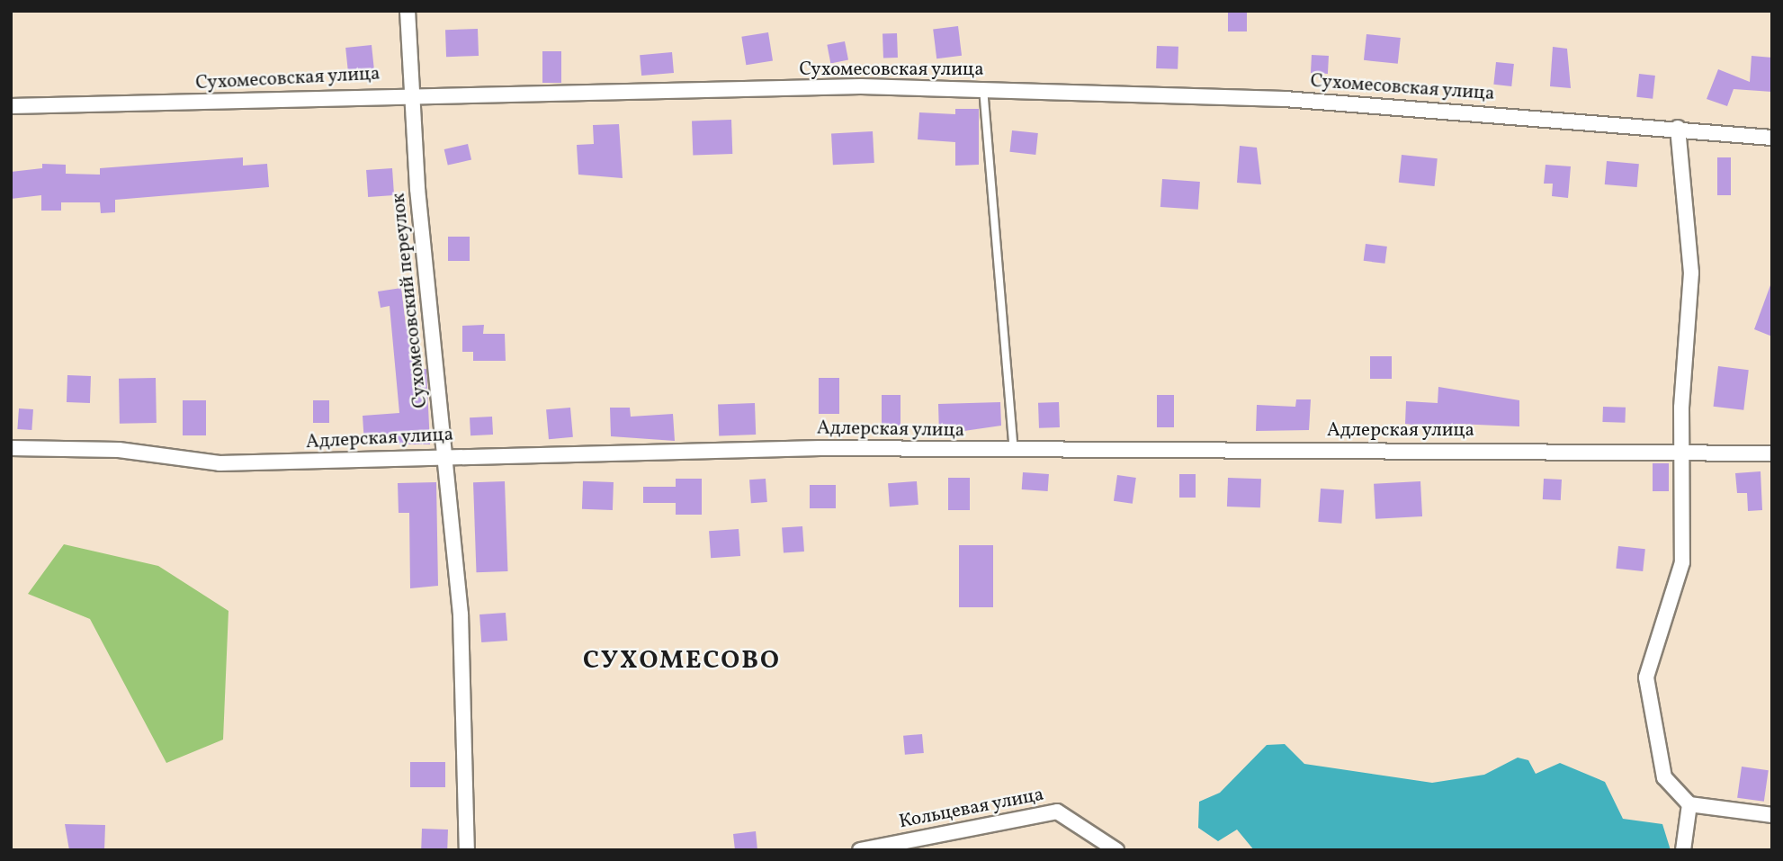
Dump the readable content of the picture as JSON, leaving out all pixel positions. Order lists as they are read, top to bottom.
{
  "streets": {
    "street": [
      "Сухомесовская улица",
      "Сухомесовский переулок",
      "Адлерская улица",
      "Кольцевая улица"
    ]
  },
  "crossings": [
    ["Сухомесовская улица", "Сухомесовский переулок"],
    ["Сухомесовский переулок", "Адлерская улица"]
  ],
  "districts": ["СУХОМЕСОВО"]
}
